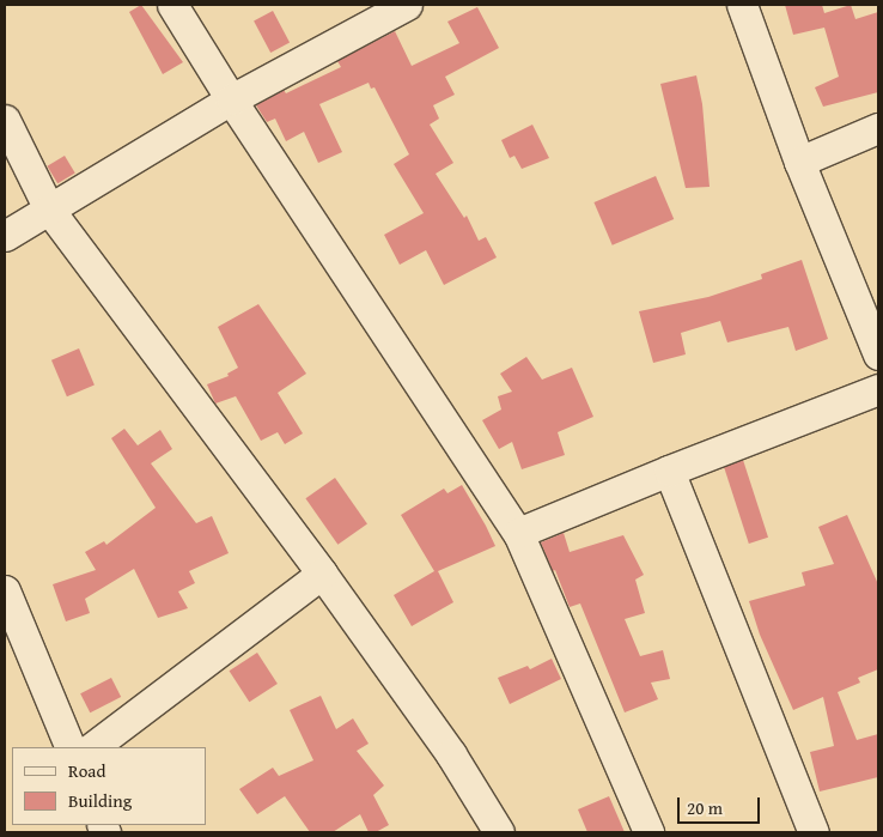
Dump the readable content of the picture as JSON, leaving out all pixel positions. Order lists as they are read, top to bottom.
{
  "legend": ["Road", "Building"],
  "scale_bar": "20 m"
}
